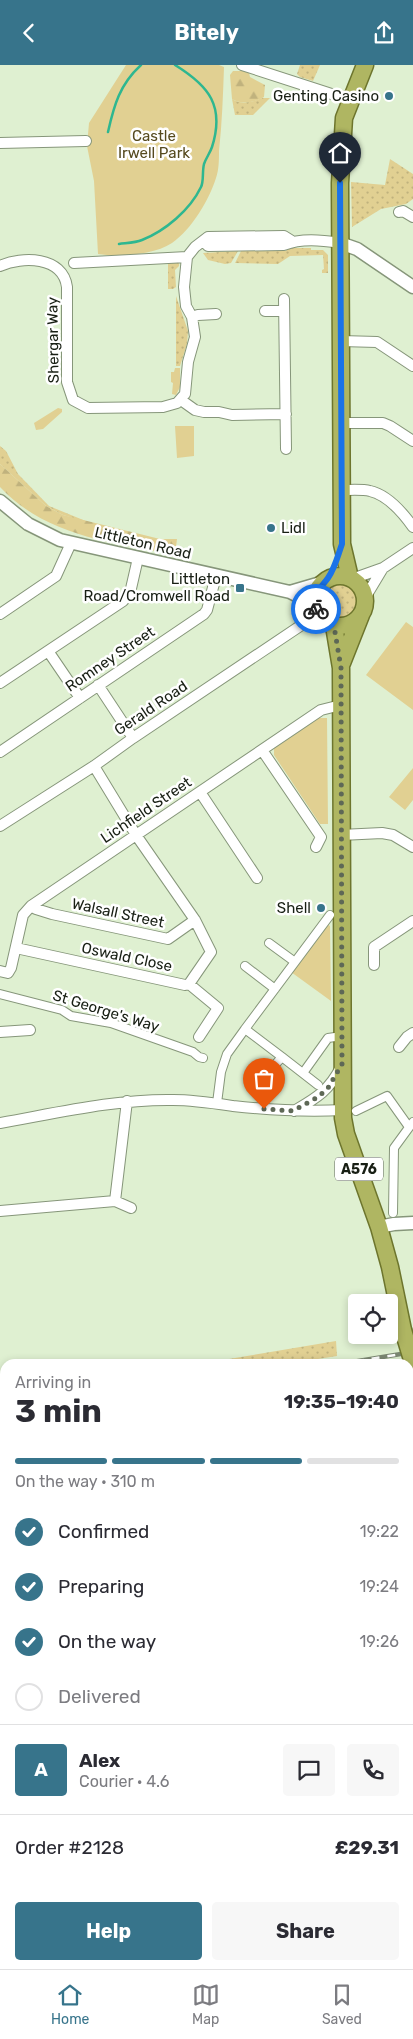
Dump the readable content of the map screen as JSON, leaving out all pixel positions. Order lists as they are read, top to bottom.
{
  "streets": {
    "highway": ["A576"],
    "street": [
      "Shergar Way",
      "Littleton Road",
      "Romney Street",
      "Gerald Road",
      "Lichfield Street",
      "Walsall Street",
      "Oswald Close",
      "St George's Way"
    ]
  },
  "crossings": [
    ["Littleton Road", "Romney Street"],
    ["Littleton Road", "Gerald Road"],
    ["Littleton Road", "A576"],
    ["Gerald Road", "A576"],
    ["Lichfield Street", "Walsall Street"],
    ["Lichfield Street", "Oswald Close"],
    ["Lichfield Street", "A576"],
    ["Walsall Street", "Oswald Close"]
  ],
  "parks": ["Castle Irwell Park"],
  "places": {
    "other": ["Genting Casino", "Lidl", "Shell"],
    "transit": ["Littleton Road/Cromwell Road"]
  },
  "page": {
    "header": "Bitely",
    "heading": ["3 min", "Arriving in", "19:35–19:40"],
    "panel": [
      "Alex",
      "Courier · 4.6",
      "Order #2128",
      "£29.31"
    ],
    "bar": "On the way · 310 m",
    "list": [
      ["Confirmed", "19:22"],
      ["Preparing", "19:24"],
      ["On the way", "19:26"],
      "Delivered"
    ],
    "round": "A",
    "buttons": ["Help", "Share"],
    "tabs": ["Home", "Map", "Saved"]
  }
}
